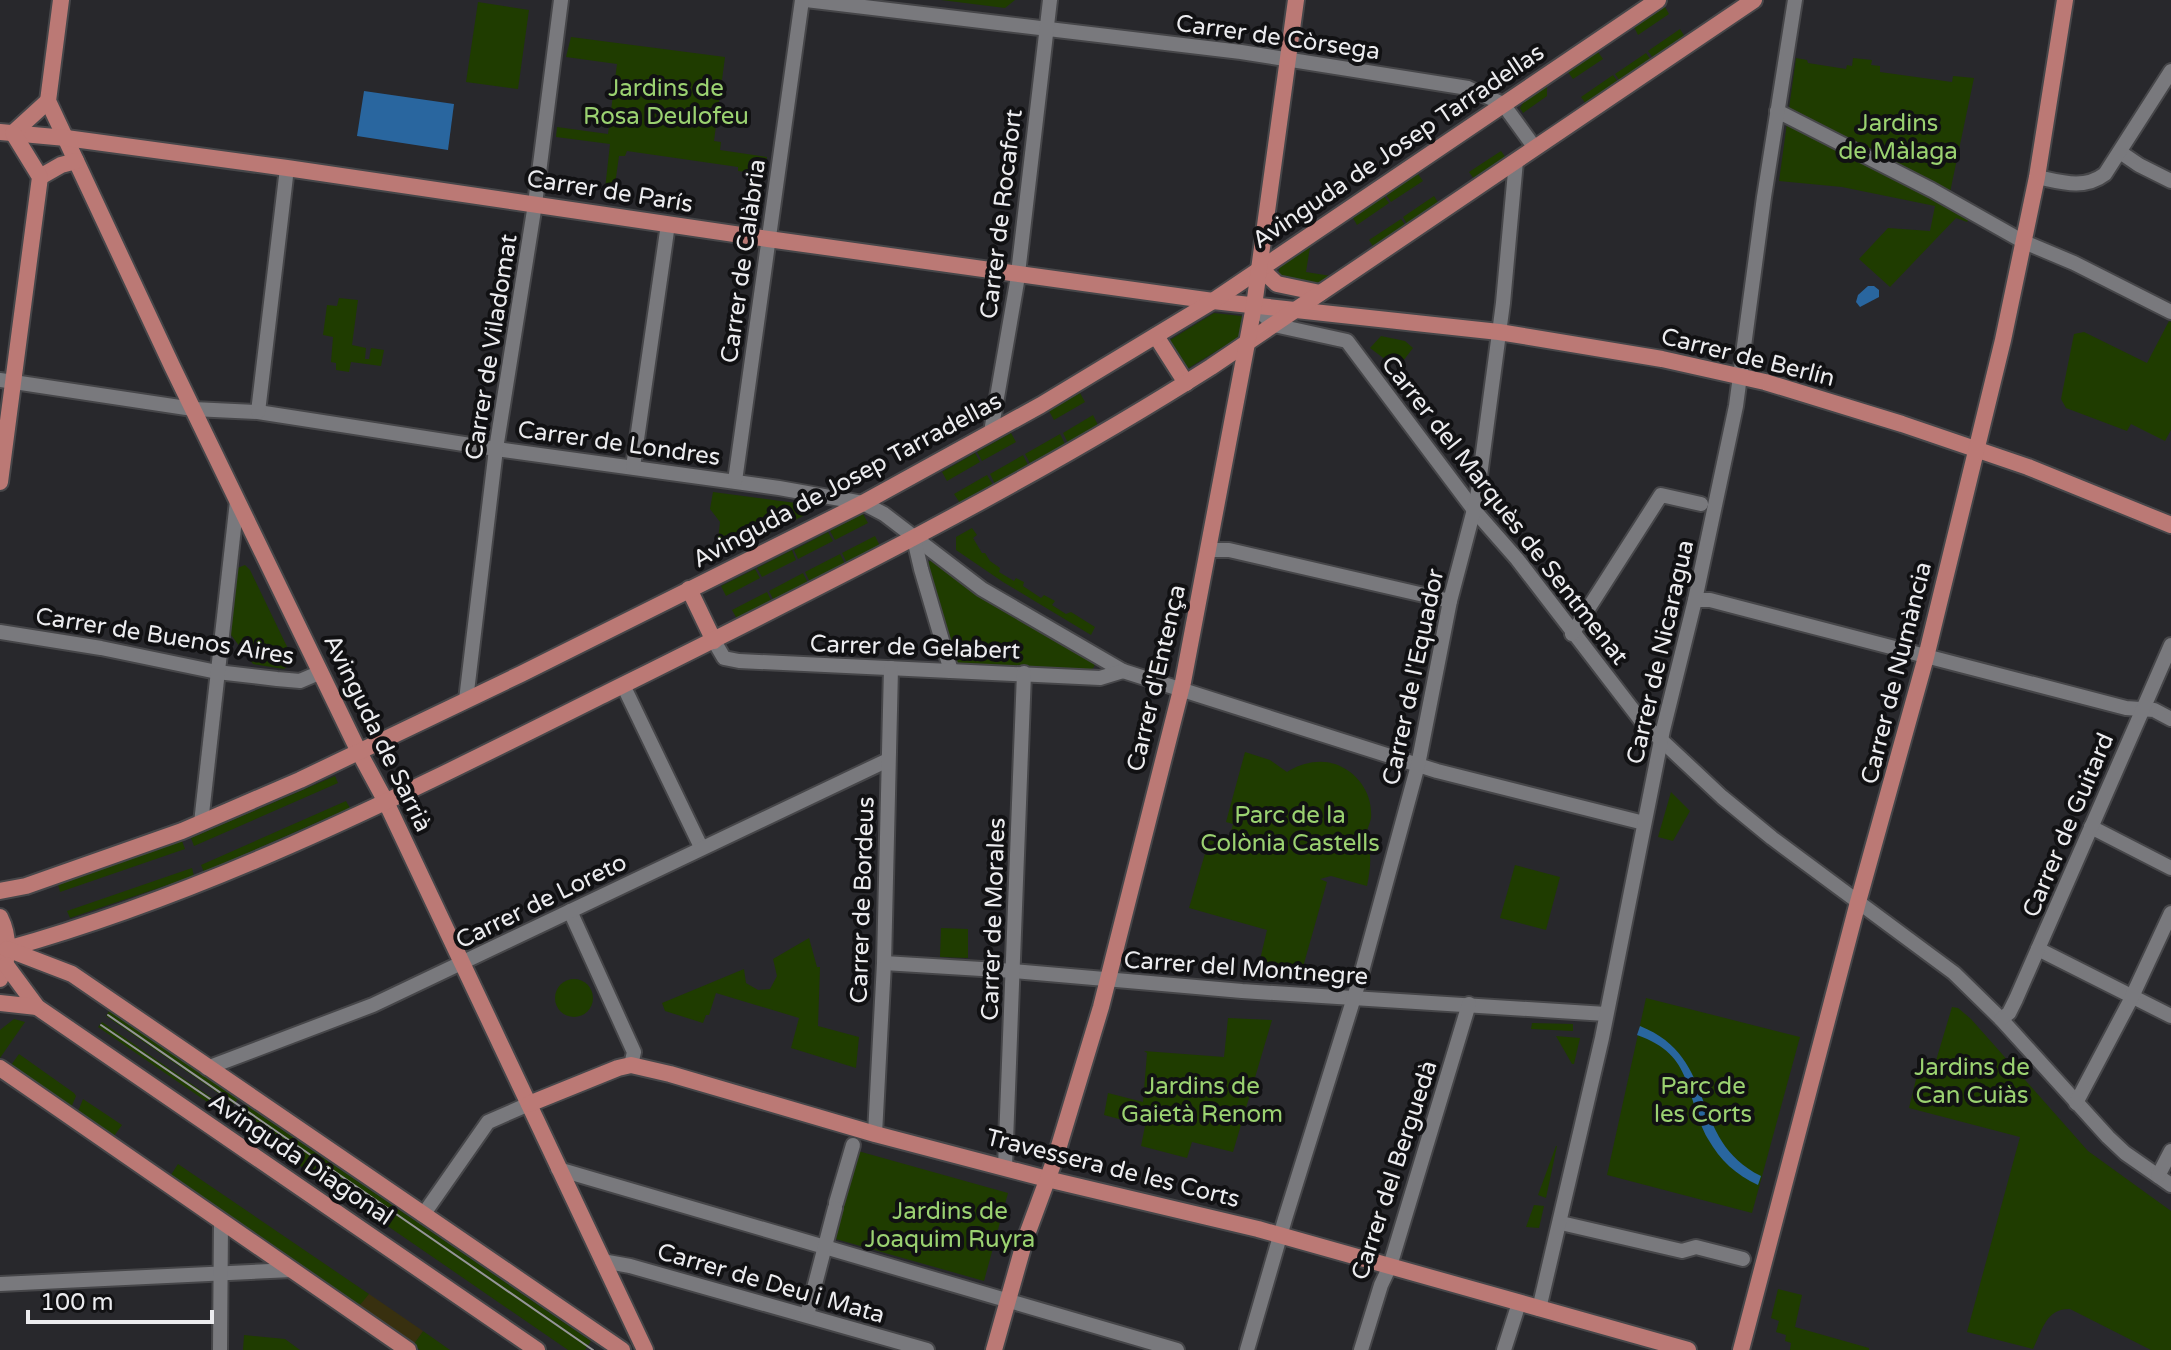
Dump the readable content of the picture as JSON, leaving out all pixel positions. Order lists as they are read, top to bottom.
{
  "streets": {
    "main road": [
      "Avinguda de Josep Tarradellas",
      "Carrer de París",
      "Carrer de Berlín",
      "Carrer de Numància",
      "Carrer d'Entença",
      "Avinguda de Sarrià",
      "Avinguda Diagonal",
      "Travessera de les Corts"
    ],
    "street": [
      "Carrer de Còrsega",
      "Carrer de Rocafort",
      "Carrer de Calàbria",
      "Carrer de Viladomat",
      "Carrer de Londres",
      "Carrer del Marquès de Sentmenat",
      "Carrer de Buenos Aires",
      "Carrer de Gelabert",
      "Carrer de Nicaragua",
      "Carrer de l'Equador",
      "Carrer de Guitard",
      "Carrer de Bordeus",
      "Carrer de Loreto",
      "Carrer de Morales",
      "Carrer del Montnegre",
      "Carrer del Berguedà",
      "Carrer de Deu i Mata"
    ]
  },
  "crossings": [
    ["Carrer de Còrsega", "Avinguda de Josep Tarradellas"],
    ["Carrer de Còrsega", "Carrer de Rocafort"],
    ["Carrer de Còrsega", "Carrer de Calàbria"],
    ["Carrer de Còrsega", "Carrer d'Entença"],
    ["Avinguda de Josep Tarradellas", "Carrer de París"],
    ["Avinguda de Josep Tarradellas", "Carrer de Rocafort"],
    ["Avinguda de Josep Tarradellas", "Carrer de Viladomat"],
    ["Avinguda de Josep Tarradellas", "Carrer de Londres"],
    ["Avinguda de Josep Tarradellas", "Carrer d'Entença"],
    ["Avinguda de Josep Tarradellas", "Avinguda de Sarrià"],
    ["Carrer de París", "Carrer de Rocafort"],
    ["Carrer de París", "Carrer de Calàbria"],
    ["Carrer de París", "Carrer de Viladomat"],
    ["Carrer de París", "Avinguda de Sarrià"],
    ["Carrer de Calàbria", "Carrer de Londres"],
    ["Carrer de Viladomat", "Carrer de Londres"],
    ["Carrer de Berlín", "Carrer de Nicaragua"],
    ["Carrer de Berlín", "Carrer de Numància"],
    ["Carrer de Berlín", "Carrer de l'Equador"],
    ["Carrer de Londres", "Carrer de Gelabert"],
    ["Carrer de Londres", "Carrer de Nicaragua"],
    ["Carrer de Londres", "Carrer de l'Equador"],
    ["Carrer de Londres", "Carrer d'Entença"],
    ["Carrer de Londres", "Avinguda de Sarrià"],
    ["Carrer del Marquès de Sentmenat", "Carrer de Nicaragua"],
    ["Carrer del Marquès de Sentmenat", "Carrer de Numància"],
    ["Carrer del Marquès de Sentmenat", "Carrer de l'Equador"],
    ["Carrer del Marquès de Sentmenat", "Carrer de Guitard"],
    ["Carrer de Buenos Aires", "Avinguda de Sarrià"],
    ["Carrer de Gelabert", "Carrer de Bordeus"],
    ["Carrer de Gelabert", "Carrer de Morales"],
    ["Carrer de Nicaragua", "Carrer del Montnegre"],
    ["Carrer de Nicaragua", "Travessera de les Corts"],
    ["Carrer de l'Equador", "Carrer del Montnegre"],
    ["Carrer de l'Equador", "Travessera de les Corts"],
    ["Carrer d'Entença", "Carrer del Montnegre"],
    ["Carrer d'Entença", "Travessera de les Corts"],
    ["Avinguda de Sarrià", "Carrer de Loreto"],
    ["Avinguda de Sarrià", "Carrer de Deu i Mata"],
    ["Carrer de Bordeus", "Carrer de Loreto"],
    ["Carrer de Bordeus", "Carrer del Montnegre"],
    ["Carrer de Bordeus", "Travessera de les Corts"],
    ["Carrer de Morales", "Carrer del Montnegre"],
    ["Carrer de Morales", "Travessera de les Corts"],
    ["Carrer del Montnegre", "Carrer del Berguedà"],
    ["Travessera de les Corts", "Carrer del Berguedà"]
  ],
  "parks": [
    "Jardins de Rosa Deulofeu",
    "Jardins de Màlaga",
    "Parc de la Colònia Castells",
    "Jardins de Can Cuiàs",
    "Jardins de Gaietà Renom",
    "Parc de les Corts",
    "Jardins de Joaquim Ruyra"
  ],
  "scale_bar": "100 m"
}
